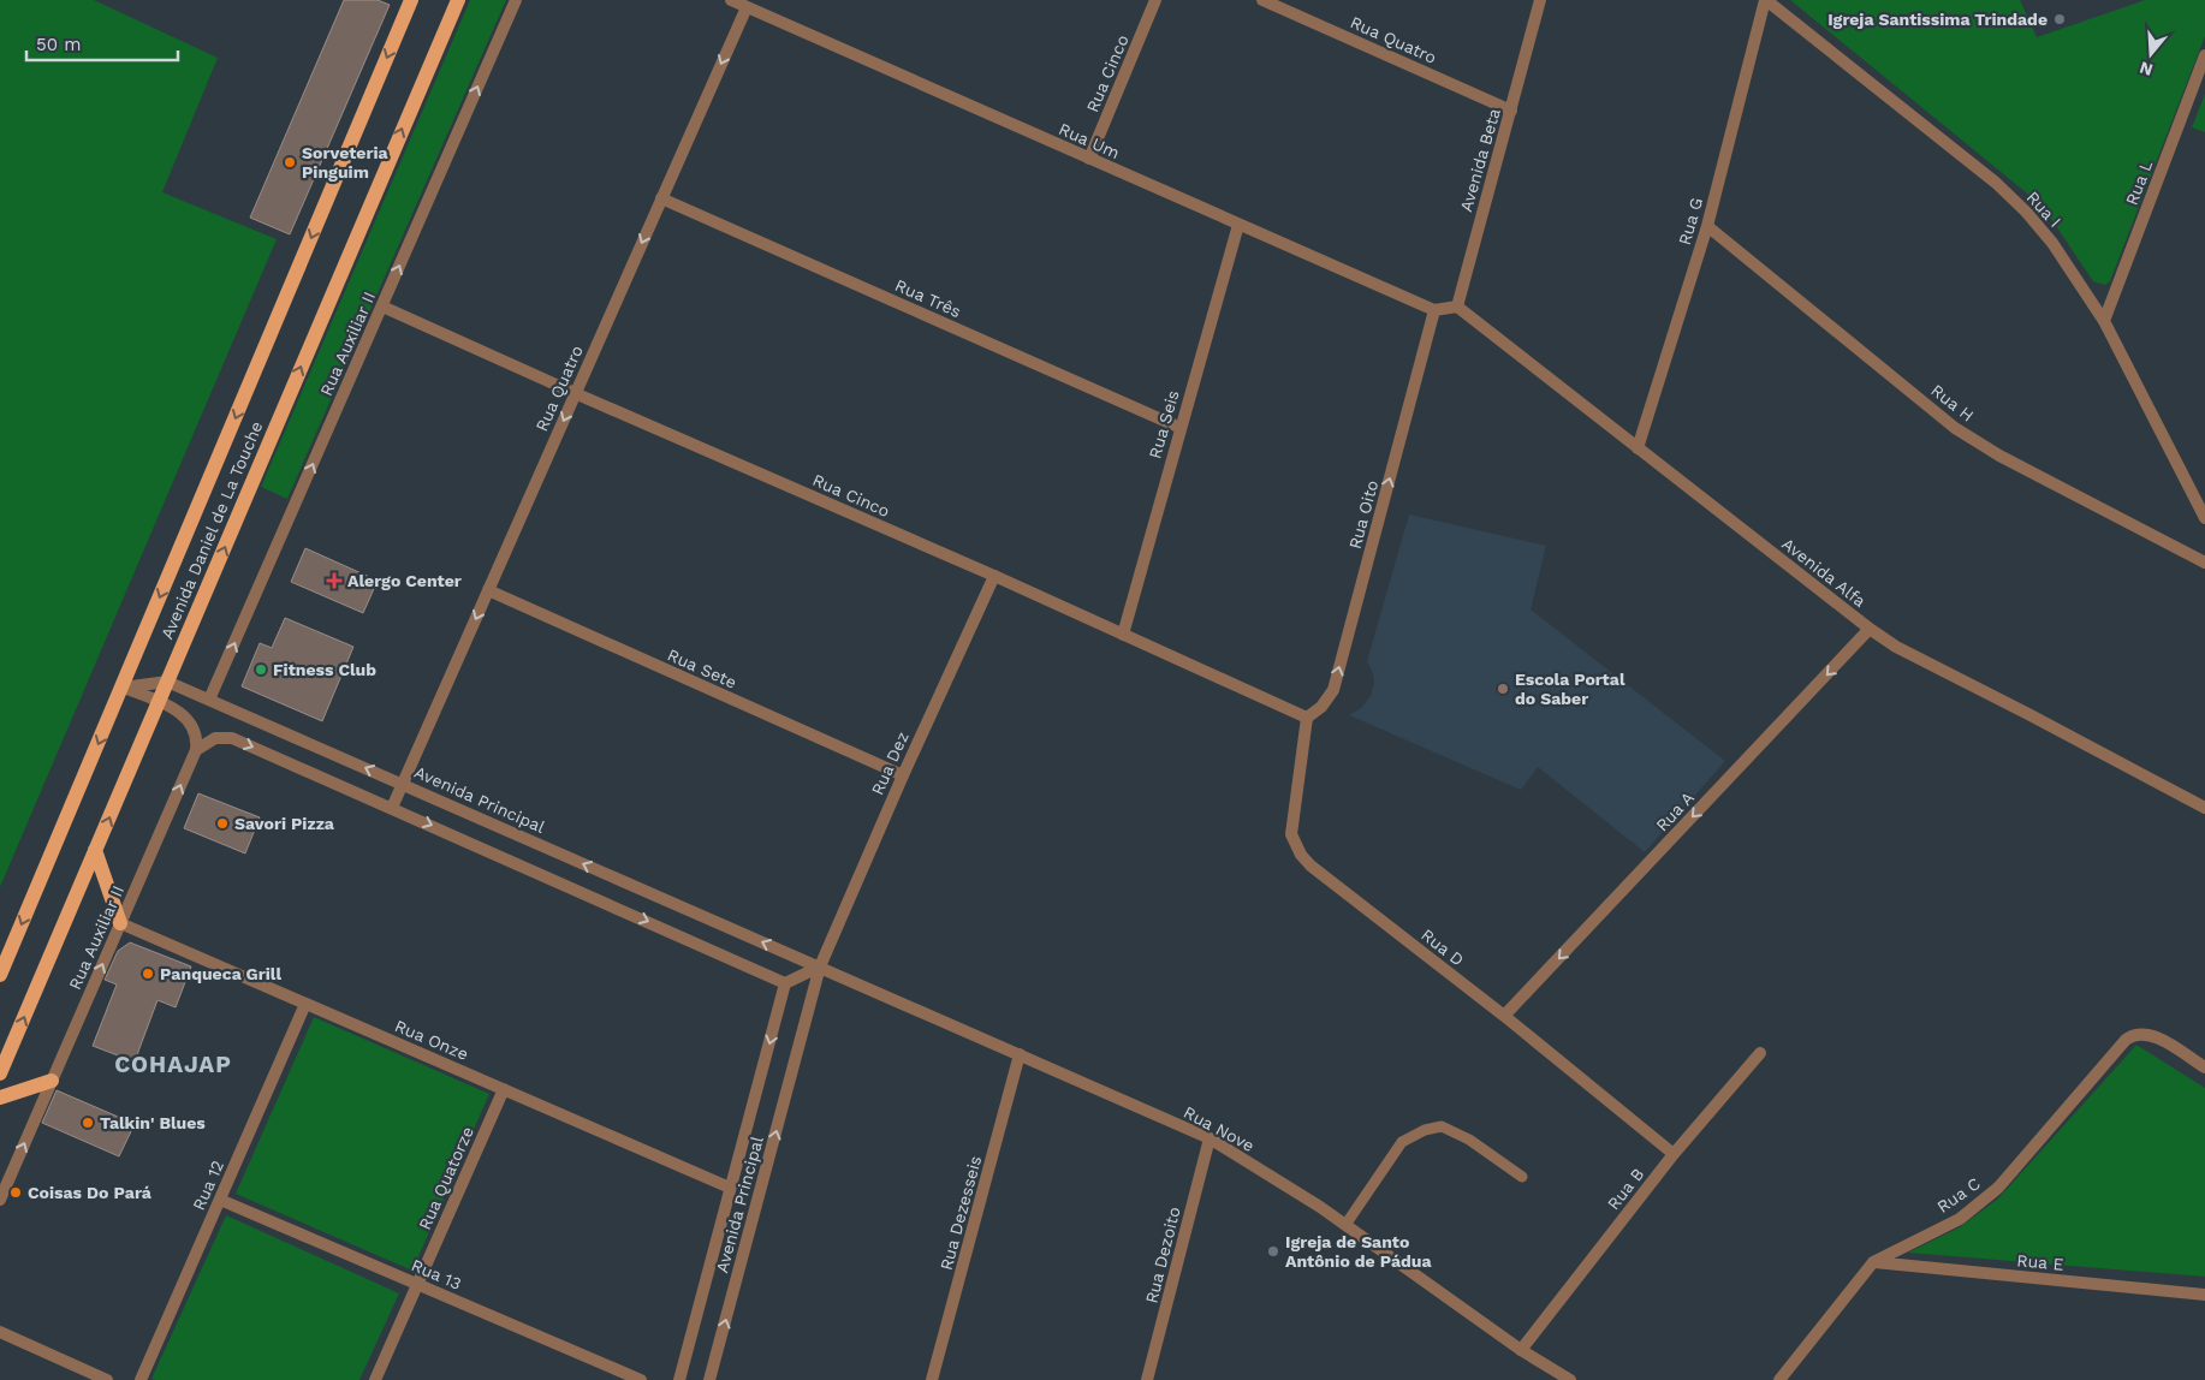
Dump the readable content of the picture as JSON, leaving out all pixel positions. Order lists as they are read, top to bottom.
{
  "streets": {
    "main road": ["Avenida Daniel de La Touche"],
    "street": [
      "Rua Quatro",
      "Rua Cinco",
      "Rua Um",
      "Avenida Beta",
      "Rua L",
      "Rua I",
      "Rua G",
      "Rua Três",
      "Rua Auxiliar II",
      "Rua H",
      "Rua Seis",
      "Rua Oito",
      "Avenida Alfa",
      "Rua Sete",
      "Rua Dez",
      "Avenida Principal",
      "Rua A",
      "Rua D",
      "Rua Onze",
      "Rua Nove",
      "Rua Quatorze",
      "Rua 12",
      "Rua B",
      "Rua C",
      "Rua Dezesseis",
      "Rua Dezoito",
      "Rua E",
      "Rua 13"
    ]
  },
  "crossings": [
    ["Rua Quatro", "Rua Cinco"],
    ["Rua Quatro", "Rua Um"],
    ["Rua Quatro", "Avenida Beta"],
    ["Rua Quatro", "Rua Três"],
    ["Rua Quatro", "Rua Sete"],
    ["Rua Quatro", "Avenida Principal"],
    ["Rua Cinco", "Rua Um"],
    ["Rua Cinco", "Rua Auxiliar II"],
    ["Rua Cinco", "Rua Seis"],
    ["Rua Cinco", "Rua Oito"],
    ["Rua Cinco", "Rua Dez"],
    ["Rua Cinco", "Rua D"],
    ["Rua Um", "Rua Seis"],
    ["Rua Um", "Rua Oito"],
    ["Avenida Beta", "Avenida Alfa"],
    ["Rua L", "Rua I"],
    ["Rua I", "Rua G"],
    ["Rua G", "Rua H"],
    ["Rua G", "Avenida Alfa"],
    ["Rua Três", "Rua Seis"],
    ["Rua Auxiliar II", "Avenida Principal"],
    ["Rua Auxiliar II", "Rua Onze"],
    ["Rua Oito", "Rua D"],
    ["Avenida Daniel de La Touche", "Avenida Principal"],
    ["Avenida Alfa", "Rua A"],
    ["Rua Sete", "Rua Dez"],
    ["Rua Dez", "Avenida Principal"],
    ["Rua Dez", "Rua Nove"],
    ["Avenida Principal", "Rua Onze"],
    ["Avenida Principal", "Rua Nove"],
    ["Rua A", "Rua D"],
    ["Rua D", "Rua B"],
    ["Rua Onze", "Rua Quatorze"],
    ["Rua Onze", "Rua 12"],
    ["Rua Nove", "Rua B"],
    ["Rua Nove", "Rua Dezesseis"],
    ["Rua Nove", "Rua Dezoito"],
    ["Rua Quatorze", "Rua 13"],
    ["Rua 12", "Rua 13"],
    ["Rua C", "Rua E"]
  ],
  "one_way": [
    "Rua Quatro",
    "Rua Auxiliar II",
    "Rua Oito",
    "Rua A"
  ],
  "districts": ["COHAJAP"],
  "places": {
    "other": [
      "Igreja Santissima Trindade",
      "Sorveteria Pinguim",
      "Fitness Club",
      "Escola Portal do Saber",
      "Savori Pizza",
      "Panqueca Grill",
      "Talkin' Blues",
      "Coisas Do Pará",
      "Igreja de Santo Antônio de Pádua"
    ],
    "health": ["Alergo Center"]
  },
  "scale_bar": "50 m",
  "north": "bottom"
}
